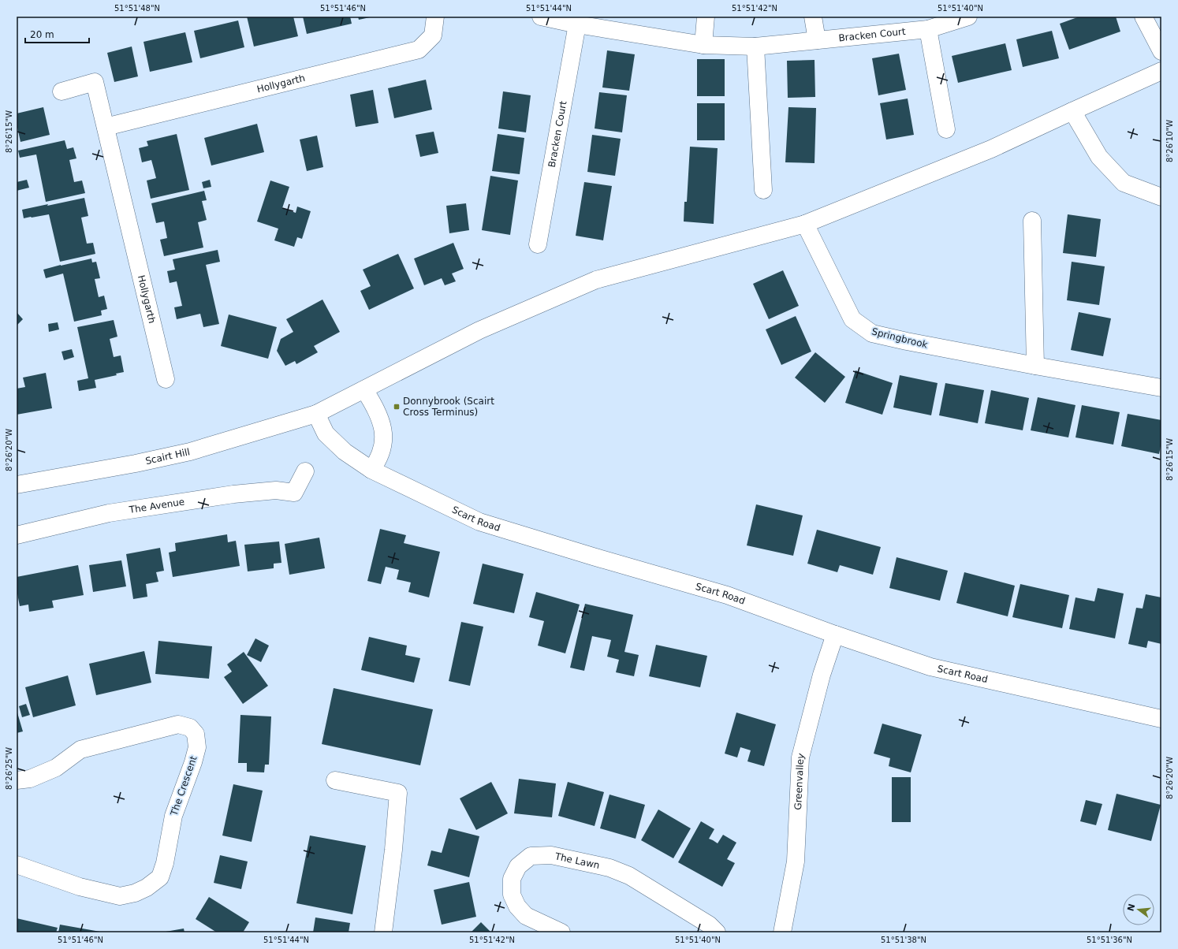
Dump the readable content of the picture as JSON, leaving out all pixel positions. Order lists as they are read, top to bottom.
{
  "streets": {
    "street": [
      "Bracken Court",
      "Hollygarth",
      "Springbrook",
      "Scairt Hill",
      "The Avenue",
      "Scart Road",
      "Greenvalley",
      "The Crescent",
      "The Lawn"
    ]
  },
  "crossings": [
    ["Springbrook", "Scairt Hill"],
    ["Scairt Hill", "Scart Road"],
    ["Scart Road", "Greenvalley"]
  ],
  "places": {
    "transit": ["Donnybrook (Scairt Cross Terminus)"]
  },
  "scale_bar": "20 m",
  "north": "left",
  "coordinates": [
    "51°51'48\"N",
    "51°51'46\"N",
    "51°51'44\"N",
    "51°51'42\"N",
    "51°51'40\"N",
    "8°26'15\"W",
    "8°26'10\"W",
    "8°26'20\"W",
    "8°26'25\"W",
    "51°51'38\"N",
    "51°51'36\"N"
  ]
}
